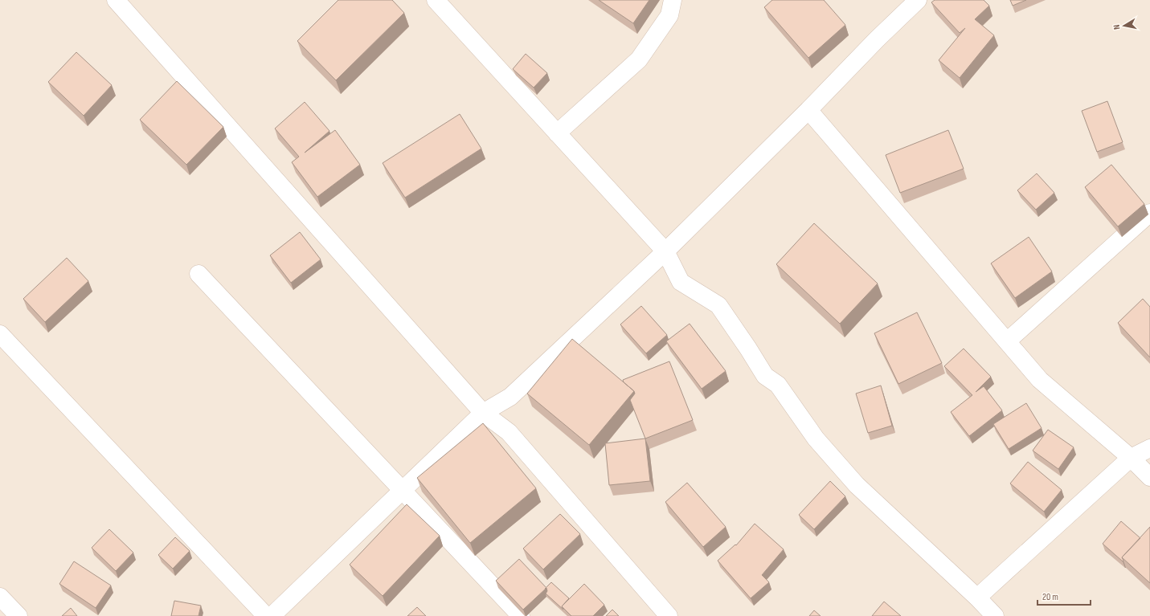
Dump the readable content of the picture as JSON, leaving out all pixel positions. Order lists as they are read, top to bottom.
{
  "scale_bar": "20 m",
  "north": "left"
}
